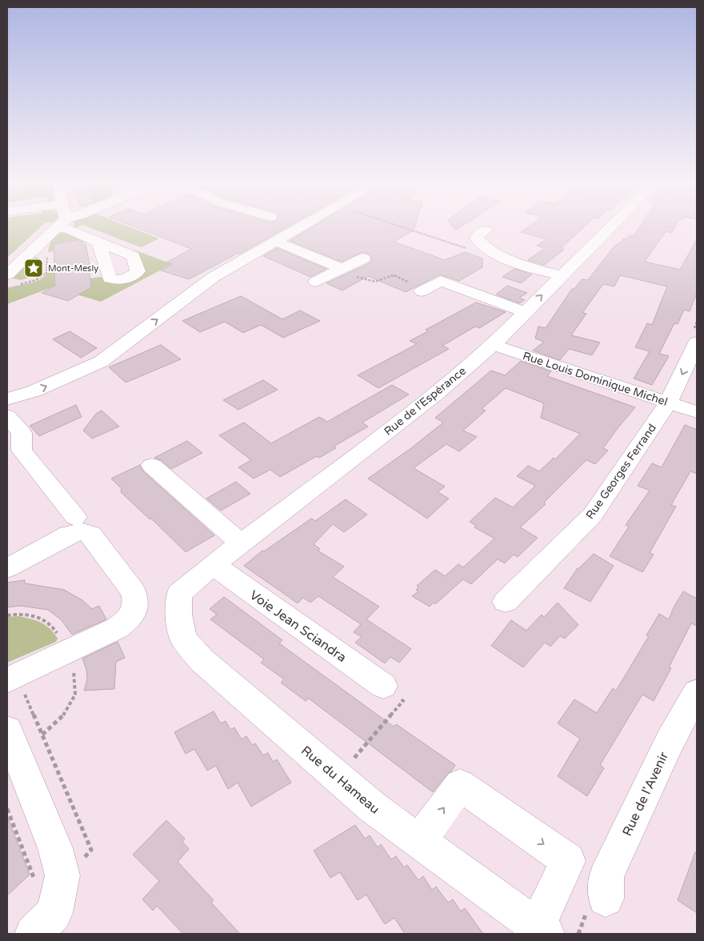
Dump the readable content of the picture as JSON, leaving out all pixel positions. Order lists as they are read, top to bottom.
{
  "streets": {
    "street": [
      "Rue Louis Dominique Michel",
      "Rue de l'Espérance",
      "Rue Georges Ferrand",
      "Voie Jean Sciandra",
      "Rue du Hameau",
      "Rue de l'Avenir"
    ]
  },
  "crossings": [
    ["Rue Louis Dominique Michel", "Rue de l'Espérance"],
    ["Rue Louis Dominique Michel", "Rue Georges Ferrand"],
    ["Rue de l'Espérance", "Voie Jean Sciandra"],
    ["Rue de l'Espérance", "Rue du Hameau"]
  ],
  "places": {
    "place": ["Mont-Mesly"]
  }
}
